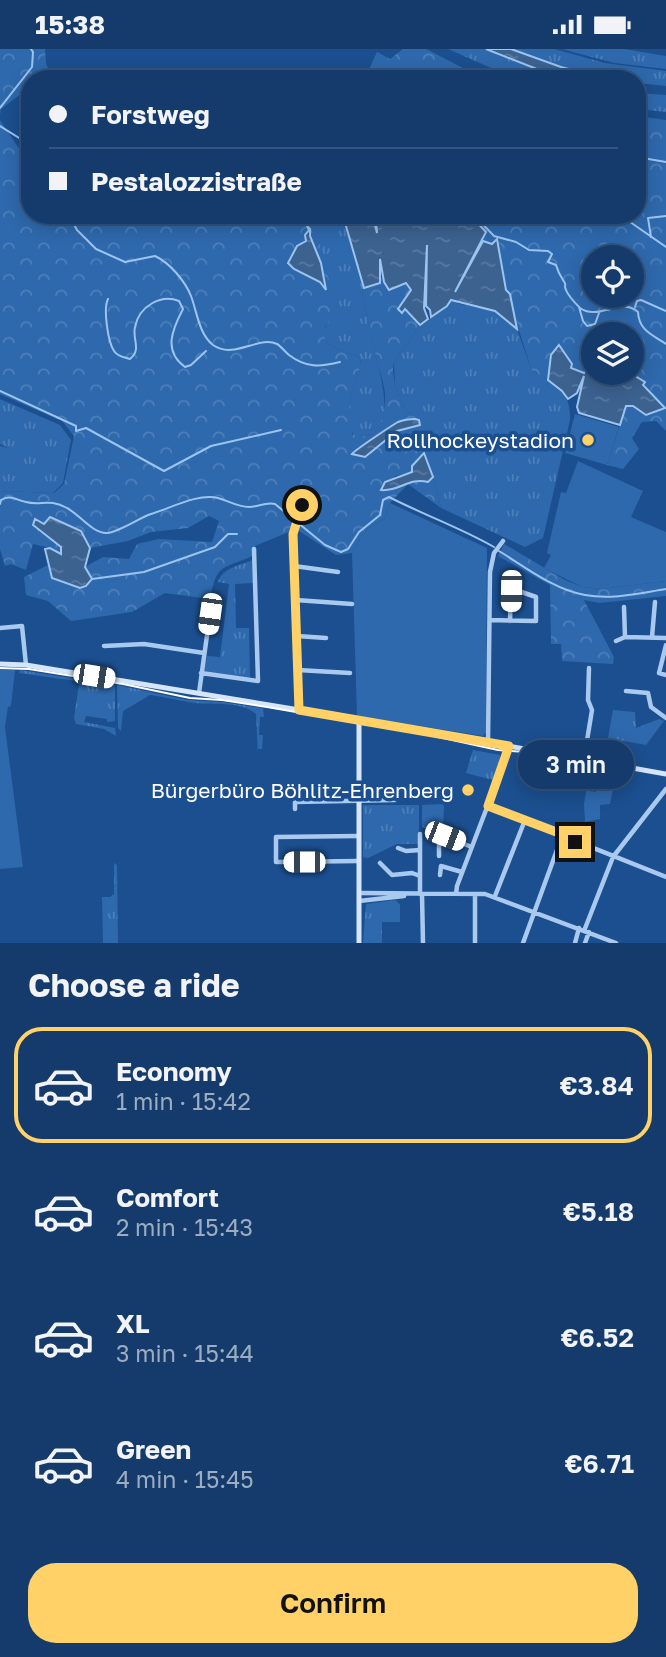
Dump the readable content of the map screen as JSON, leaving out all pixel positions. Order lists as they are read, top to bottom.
{
  "places": ["Rollhockeystadion", "Bürgerbüro Böhlitz-Ehrenberg"],
  "page": {
    "status": "15:38",
    "banner": ["Forstweg", "Pestalozzistraße"],
    "bubble": "3 min",
    "heading": "Choose a ride",
    "list": [
      {
        "name": "Economy",
        "note": "1 min · 15:42",
        "value": "€3.84"
      },
      {
        "name": "Comfort",
        "note": "2 min · 15:43",
        "value": "€5.18"
      },
      {
        "name": "XL",
        "note": "3 min · 15:44",
        "value": "€6.52"
      },
      {
        "name": "Green",
        "note": "4 min · 15:45",
        "value": "€6.71"
      }
    ],
    "buttons": "Confirm"
  }
}
